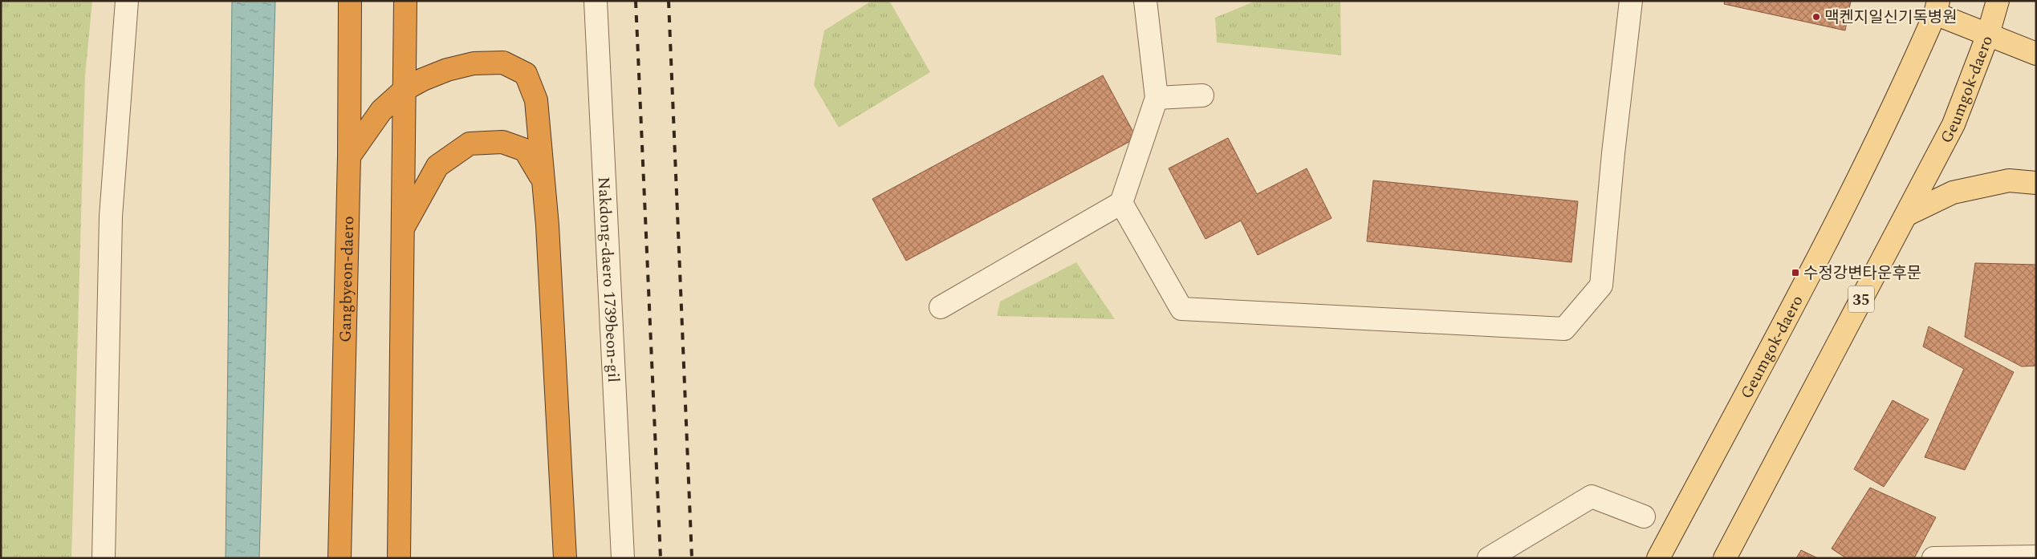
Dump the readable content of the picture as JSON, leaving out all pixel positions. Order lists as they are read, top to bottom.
{
  "streets": {
    "highway": ["Gangbyeon-daero"],
    "main road": ["Geumgok-daero", "35"],
    "street": ["Nakdong-daero 1739beon-gil"]
  },
  "places": {
    "other": ["맥켄지일신기독병원"],
    "transit": ["수정강변타운후문"]
  }
}
